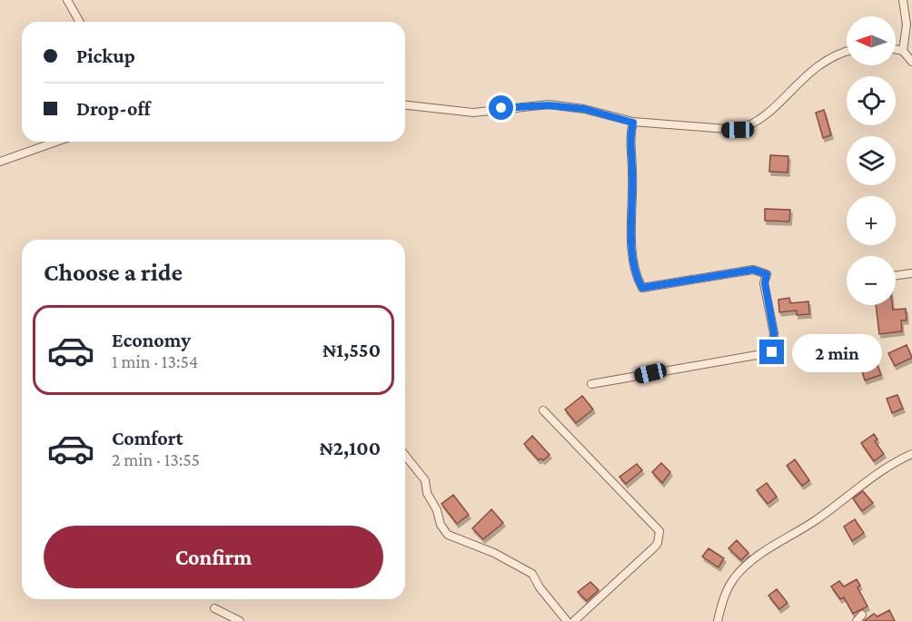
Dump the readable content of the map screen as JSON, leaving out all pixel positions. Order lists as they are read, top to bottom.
{
  "north": "left",
  "page": {
    "map_buttons": ["+", "−"],
    "banner": ["Pickup", "Drop-off"],
    "heading": "Choose a ride",
    "list": [
      {
        "name": "Economy",
        "note": "1 min · 13:54",
        "value": "₦1,550"
      },
      {
        "name": "Comfort",
        "note": "2 min · 13:55",
        "value": "₦2,100"
      }
    ],
    "bubble": "2 min",
    "buttons": "Confirm"
  }
}
